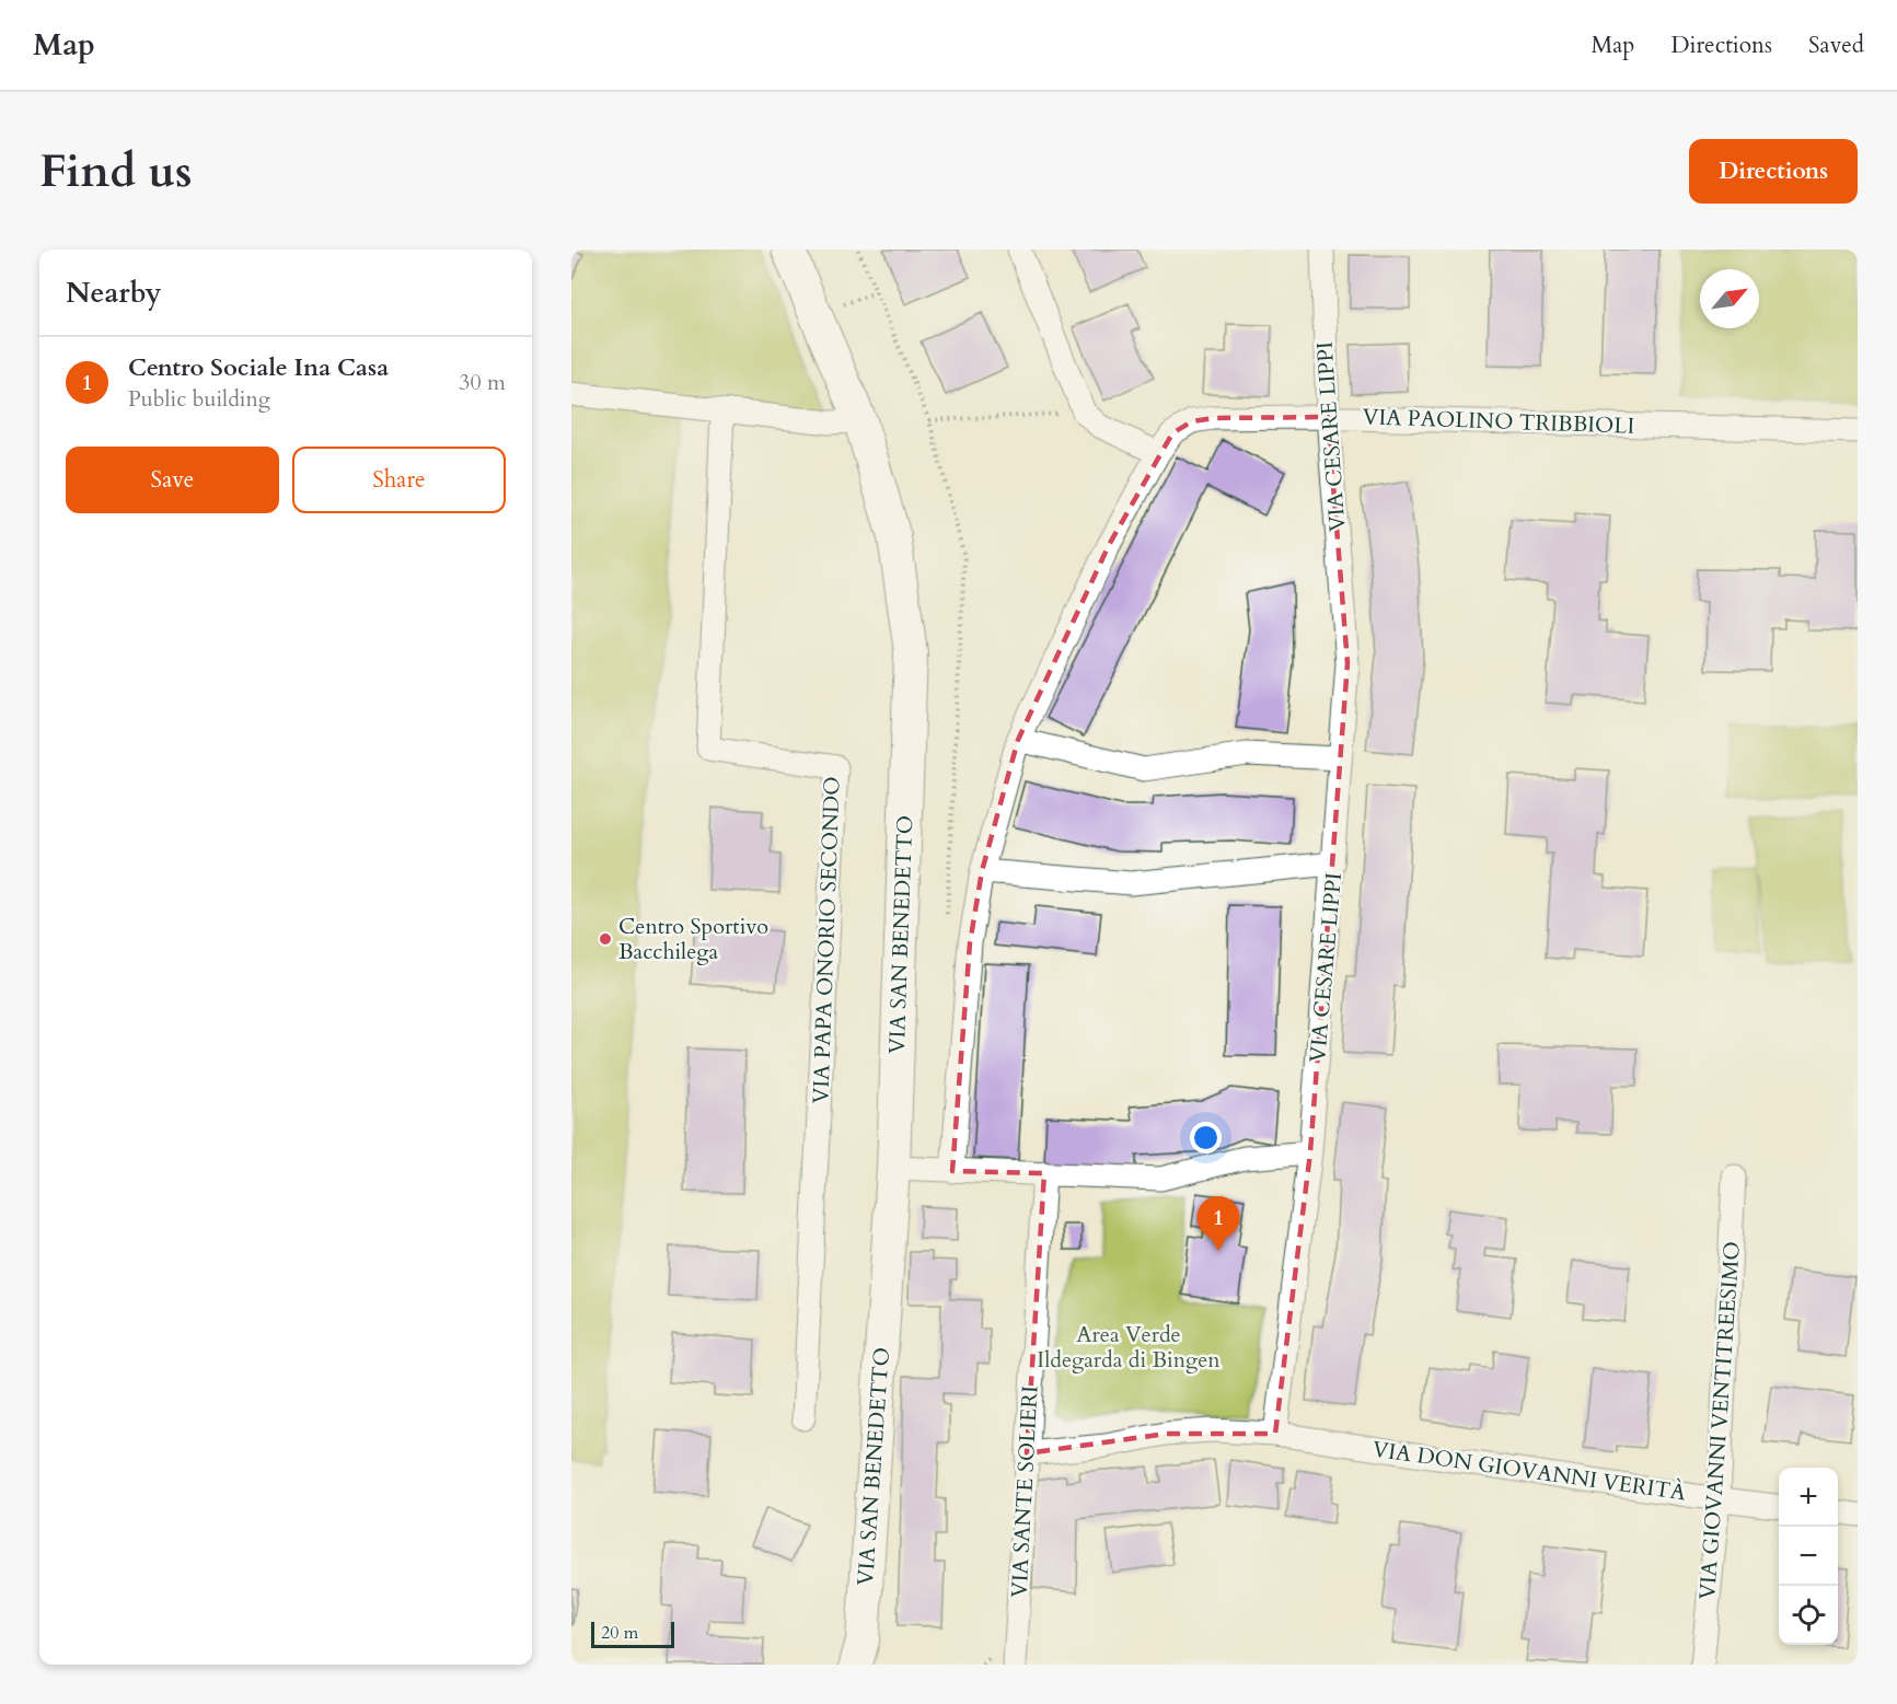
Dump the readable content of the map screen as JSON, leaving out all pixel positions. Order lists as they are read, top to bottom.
{
  "streets": {
    "street": [
      "VIA PAOLINO TRIBBIOLI",
      "VIA CESARE LIPPI",
      "VIA SAN BENEDETTO",
      "VIA PAPA ONORIO SECONDO",
      "VIA GIOVANNI VENTITREESIMO",
      "VIA DON GIOVANNI VERITÀ",
      "VIA SANTE SOLIERI"
    ]
  },
  "crossings": [
    ["VIA PAOLINO TRIBBIOLI", "VIA CESARE LIPPI"],
    ["VIA CESARE LIPPI", "VIA DON GIOVANNI VERITÀ"],
    ["VIA GIOVANNI VENTITREESIMO", "VIA DON GIOVANNI VERITÀ"]
  ],
  "parks": ["Area Verde Ildegarda di Bingen"],
  "places": ["Centro Sportivo Bacchilega"],
  "scale_bar": "20 m",
  "north": "top right",
  "page": {
    "header": "Map",
    "nav": ["Map", "Directions", "Saved"],
    "buttons": [
      "Directions",
      ["Save", "Share"]
    ],
    "title": "Find us",
    "heading": "Nearby",
    "list": [
      {
        "mark": "1",
        "name": "Centro Sociale Ina Casa",
        "note": "Public building",
        "value": "30 m"
      }
    ],
    "pins": "1",
    "map_buttons": ["+", "−"],
    "scale": "20 m"
  }
}
